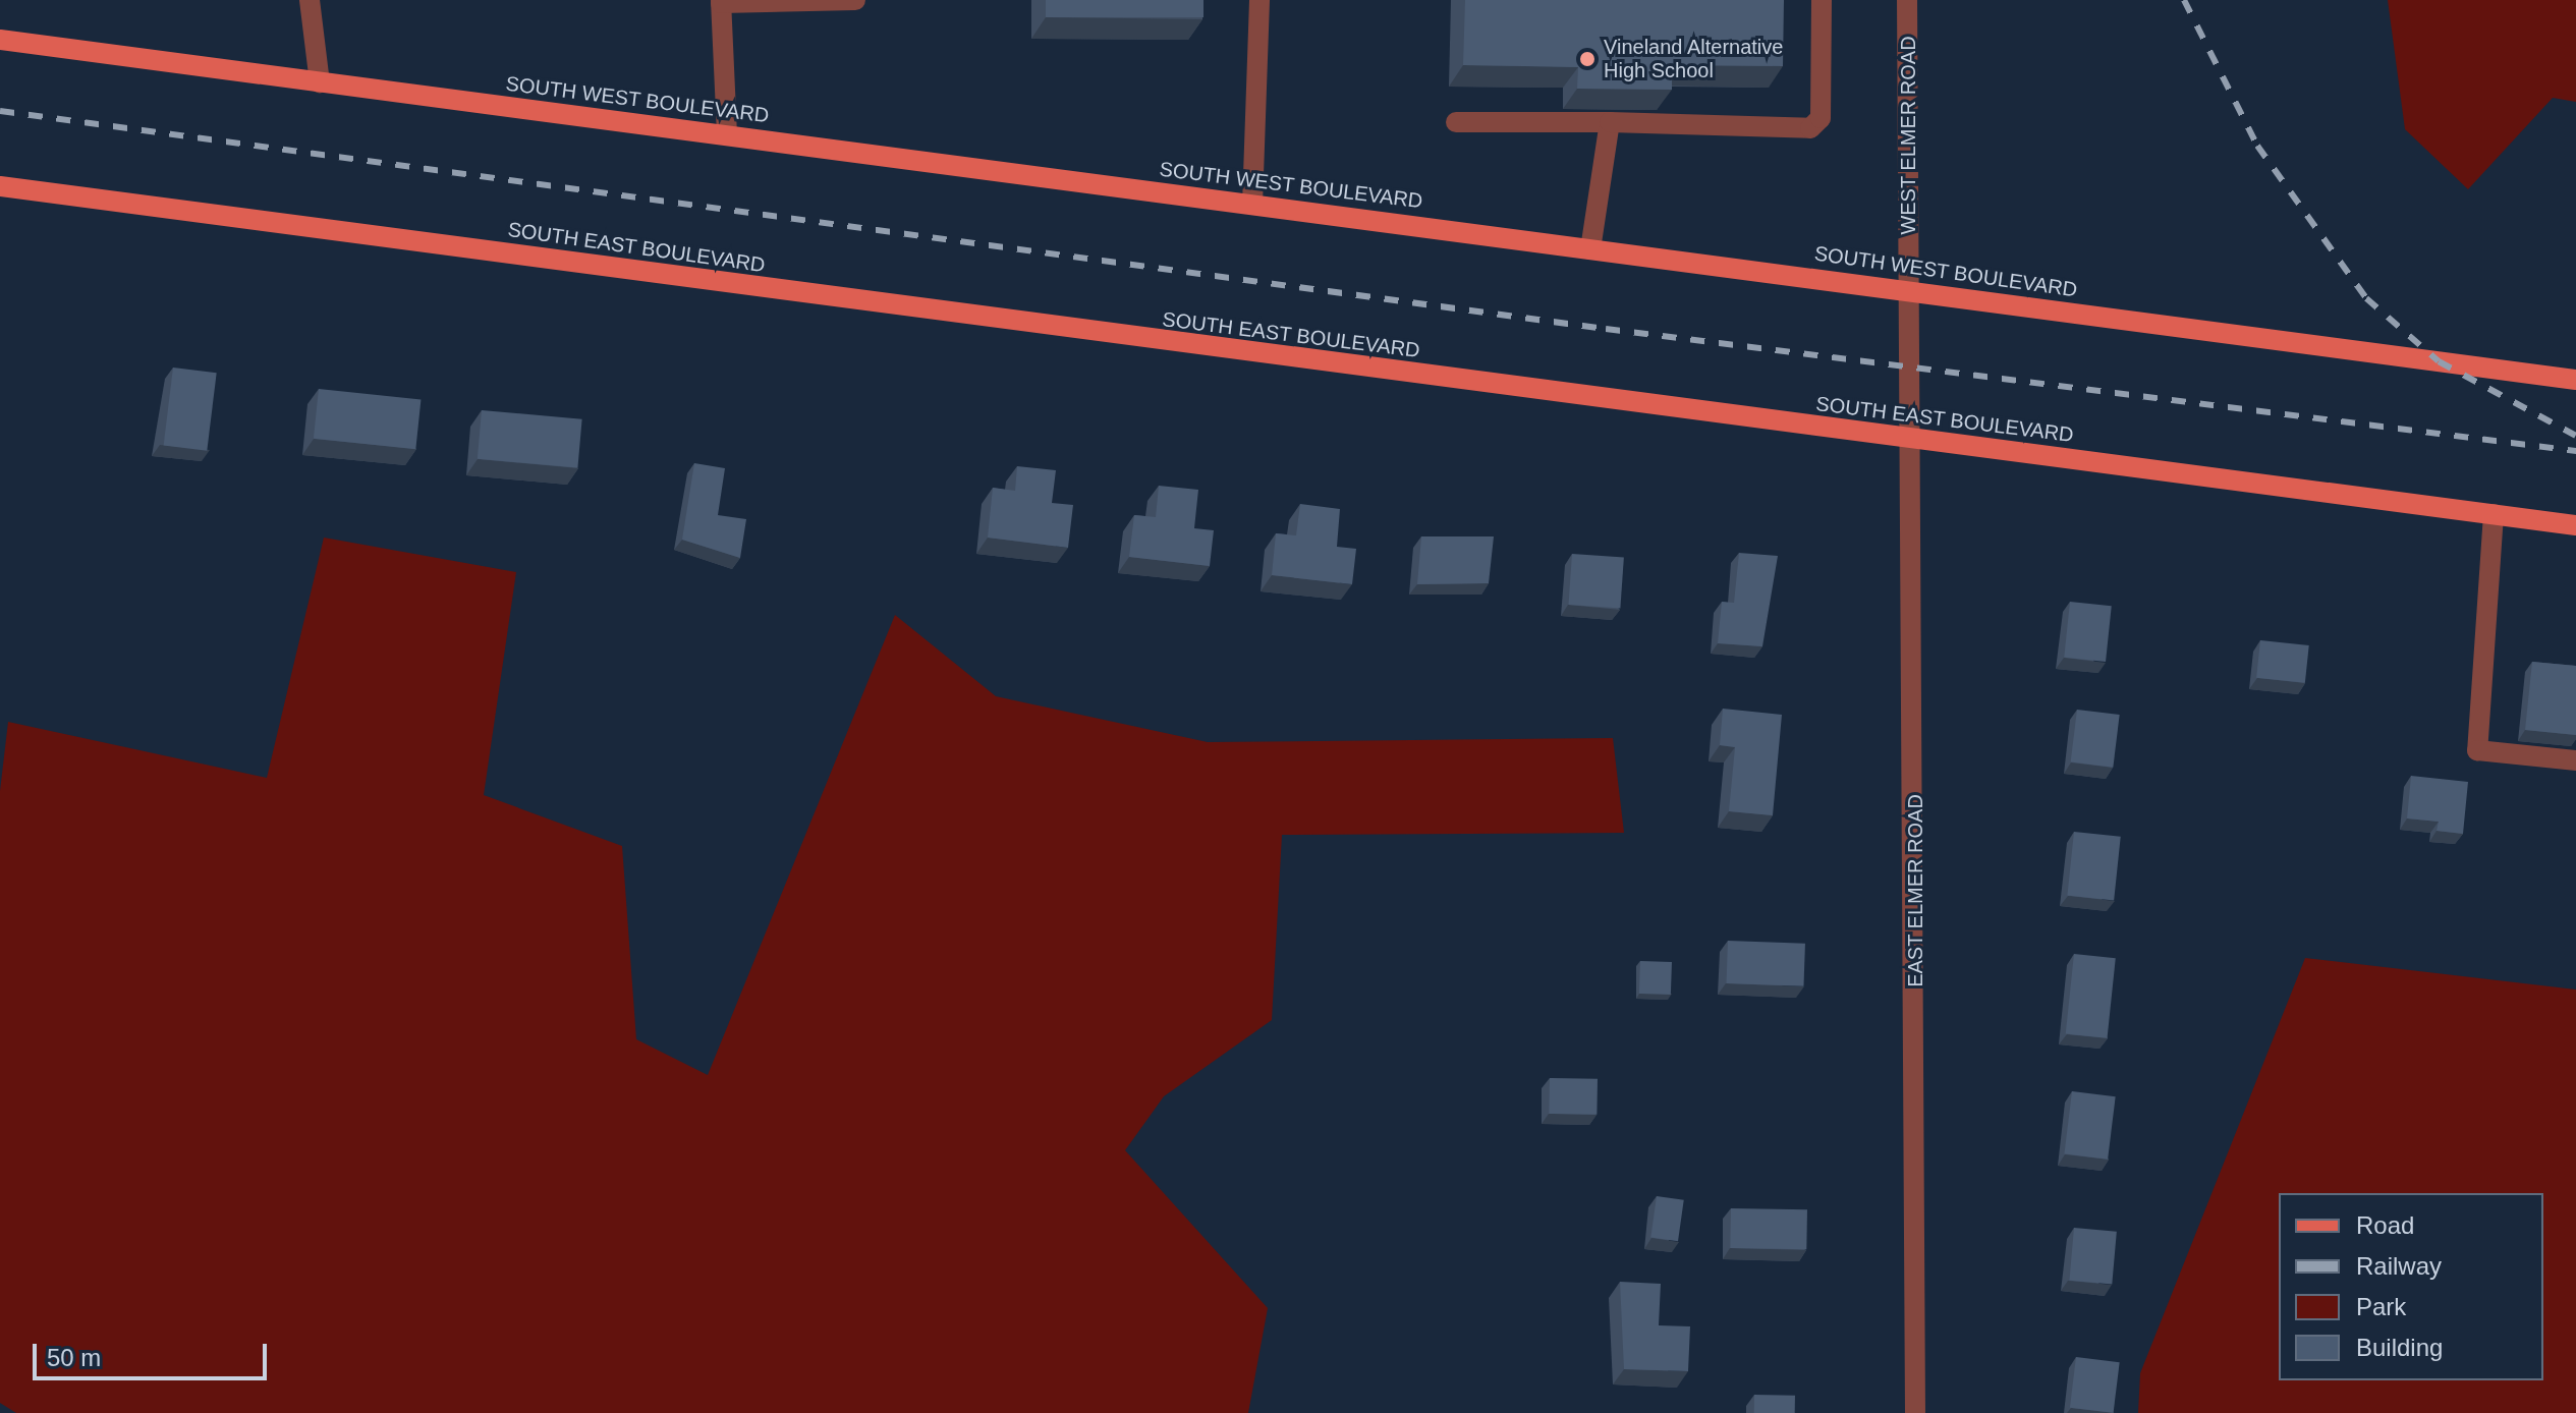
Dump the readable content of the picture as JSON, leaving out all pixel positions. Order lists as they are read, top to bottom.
{
  "streets": {
    "main road": ["SOUTH WEST BOULEVARD", "SOUTH EAST BOULEVARD"],
    "street": ["WEST ELMER ROAD", "EAST ELMER ROAD"]
  },
  "crossings": [
    ["SOUTH WEST BOULEVARD", "WEST ELMER ROAD"],
    ["WEST ELMER ROAD", "EAST ELMER ROAD"],
    ["SOUTH EAST BOULEVARD", "EAST ELMER ROAD"]
  ],
  "places": ["Vineland Alternative High School"],
  "legend": [
    "Road",
    "Railway",
    "Park",
    "Building"
  ],
  "scale_bar": "50 m"
}
